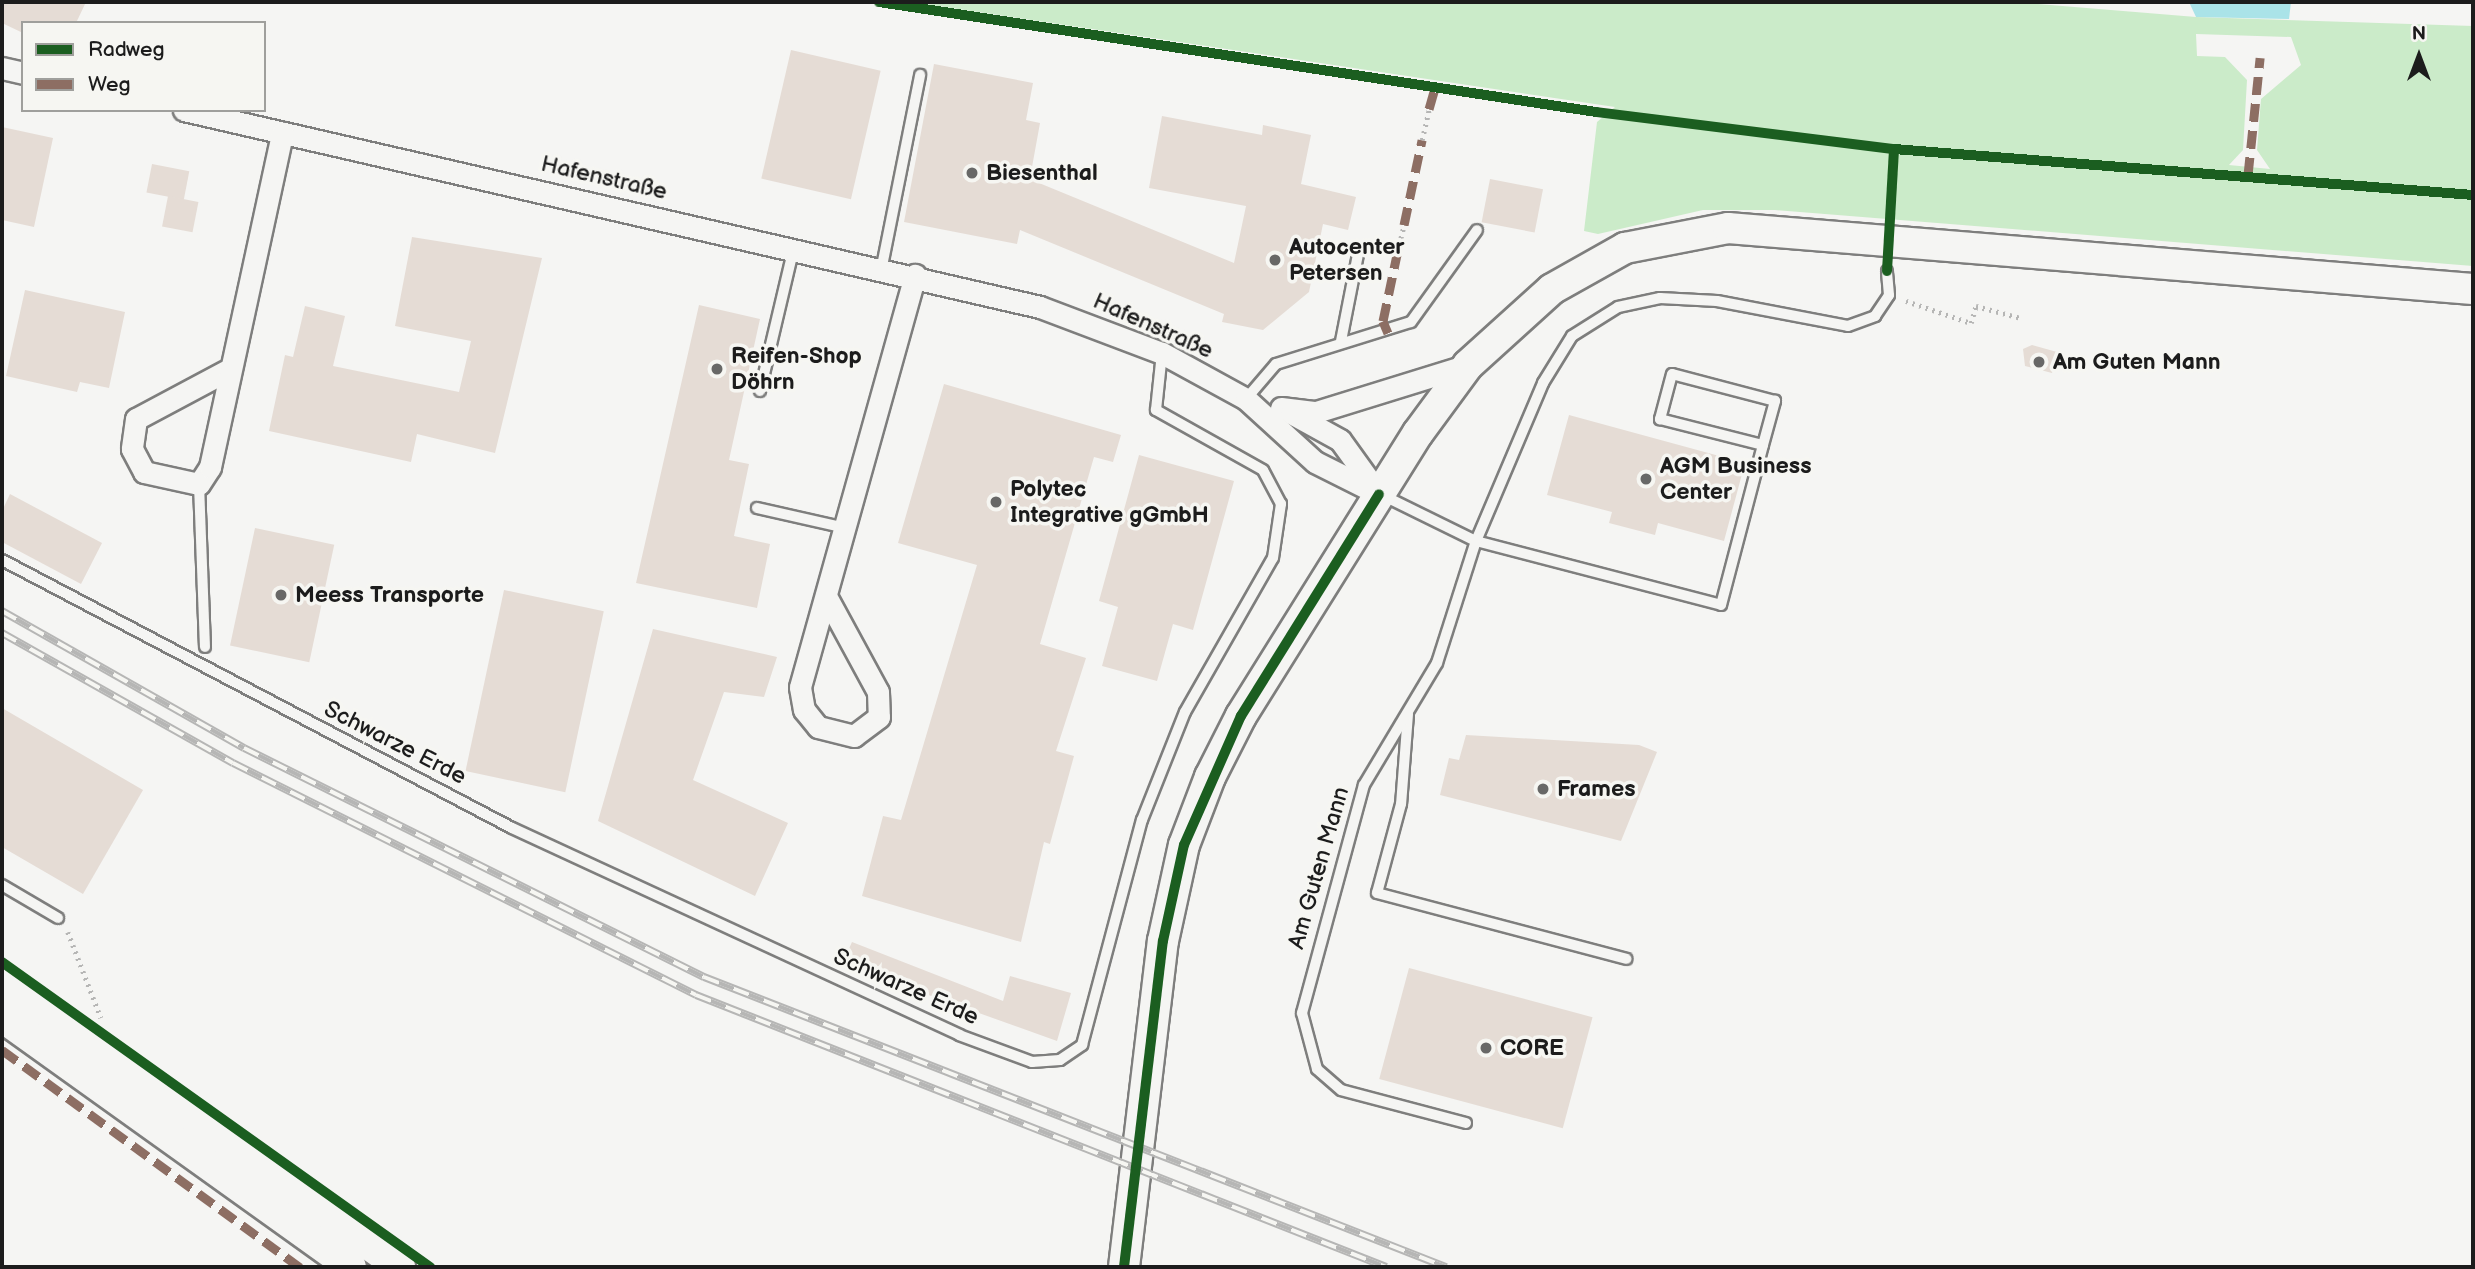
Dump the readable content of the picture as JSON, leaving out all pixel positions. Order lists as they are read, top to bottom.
{
  "streets": {
    "street": ["Hafenstraße"],
    "lane": ["Schwarze Erde", "Am Guten Mann"]
  },
  "crossings": [
    ["Hafenstraße", "Schwarze Erde"]
  ],
  "places": [
    "Biesenthal",
    "Autocenter Petersen",
    "Am Guten Mann",
    "Reifen-Shop Döhrn",
    "AGM Business Center",
    "Polytec Integrative gGmbH",
    "Meess Transporte",
    "Frames",
    "CORE"
  ],
  "legend": ["Radweg", "Weg"],
  "north": "top"
}
